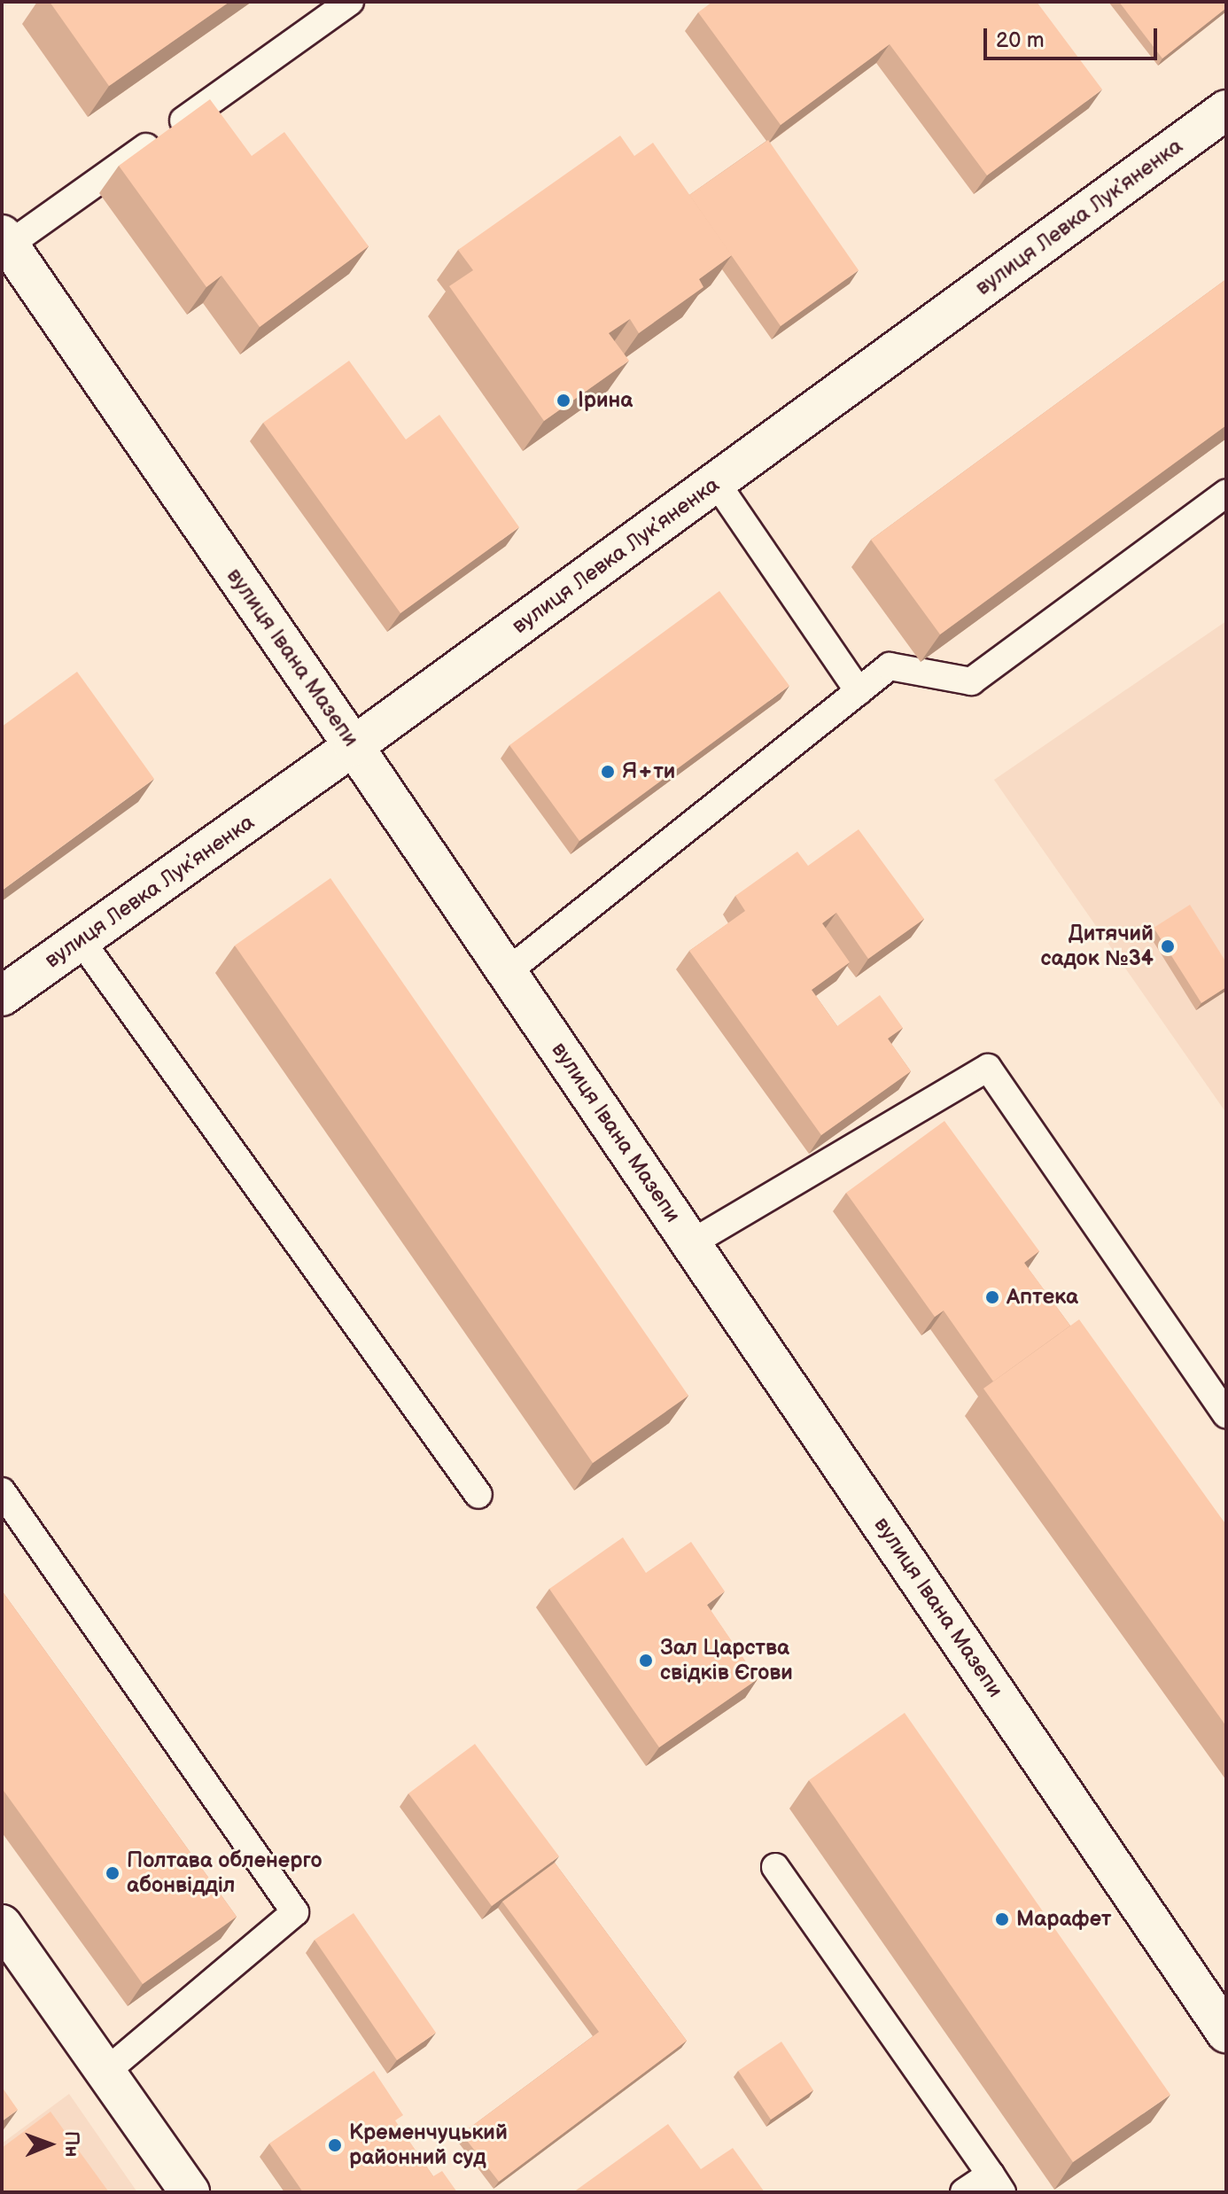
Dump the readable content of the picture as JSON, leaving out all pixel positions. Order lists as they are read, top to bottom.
{
  "streets": {
    "street": ["вулиця Левка Лукʼяненка", "вулиця Івана Мазепи"]
  },
  "crossings": [
    ["вулиця Левка Лукʼяненка", "вулиця Івана Мазепи"]
  ],
  "places": [
    "Ірина",
    "Я+ти",
    "Дитячий садок №34",
    "Аптeка",
    "Зал Царства свідків Єгови",
    "Полтава обленерго абонвідділ",
    "Марафет",
    "Кременчуцький районний суд"
  ],
  "scale_bar": "20 m",
  "north": "right"
}
